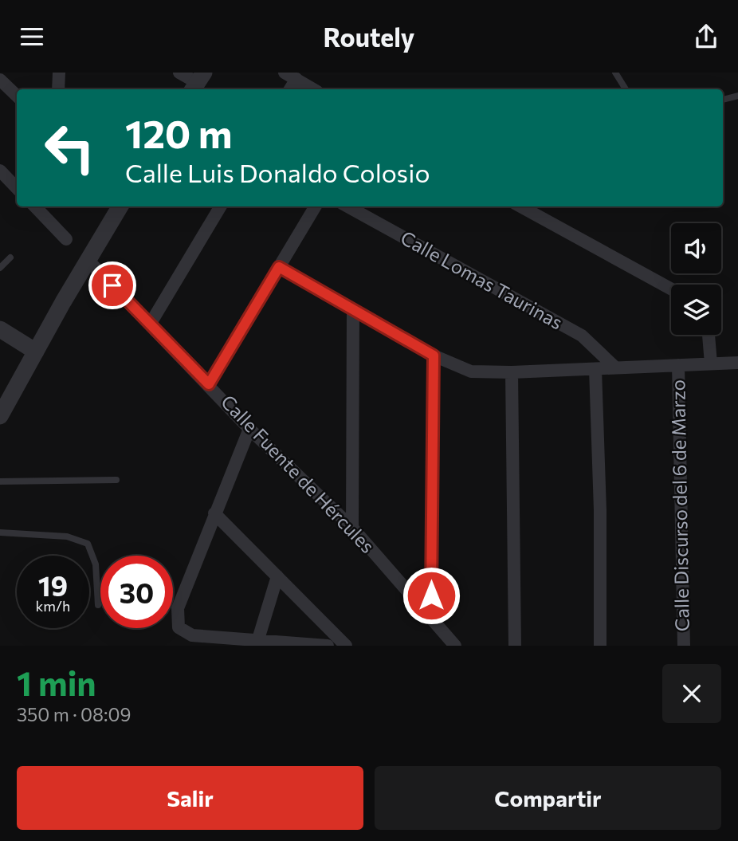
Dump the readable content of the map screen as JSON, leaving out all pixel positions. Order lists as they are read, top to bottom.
{
  "streets": {
    "street": ["Calle Lomas Taurinas", "Calle Fuente de Hércules", "Calle Discurso del 6 de Marzo"]
  },
  "page": {
    "header": "Routely",
    "turn": ["120 m", "Calle Luis Donaldo Colosio"],
    "speed": "19 km/h",
    "limit": "30",
    "heading": ["1 min", "350 m · 08:09"],
    "buttons": ["Salir", "Compartir"]
  }
}
